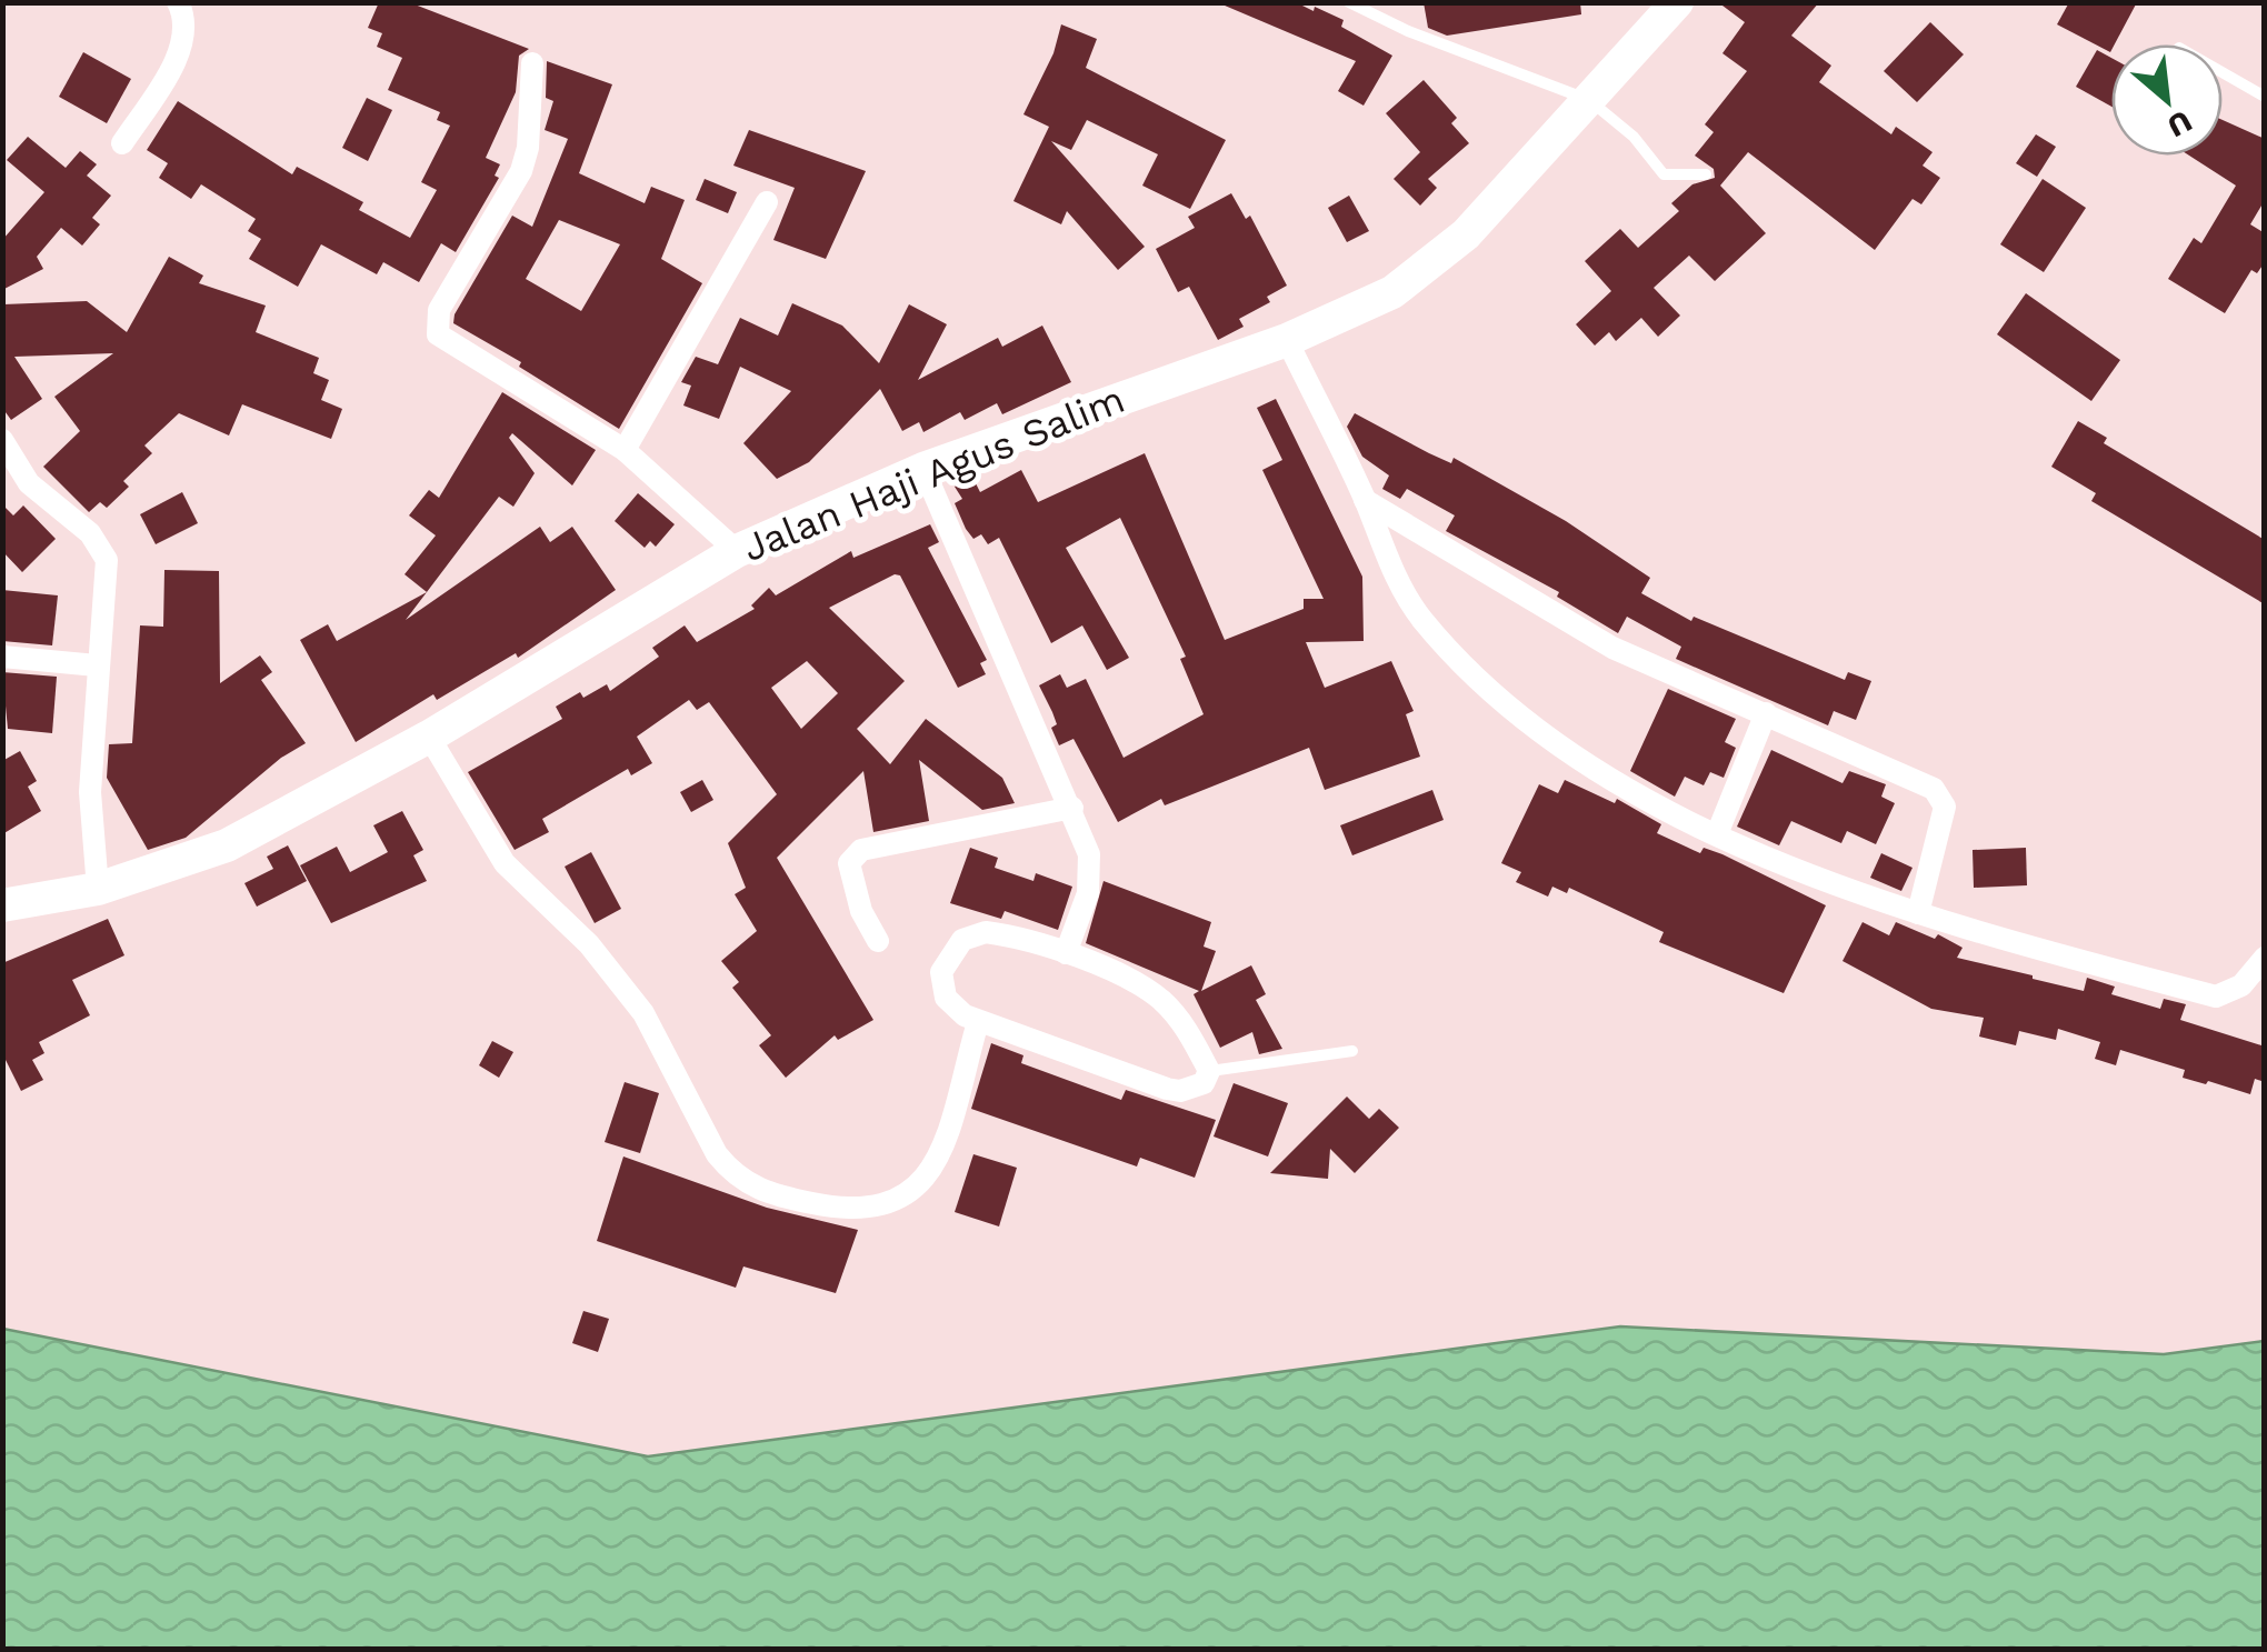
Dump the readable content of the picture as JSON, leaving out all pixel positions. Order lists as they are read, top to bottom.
{
  "streets": {
    "main road": ["Jalan Haji Agus Salim"]
  },
  "north": "bottom right"
}
